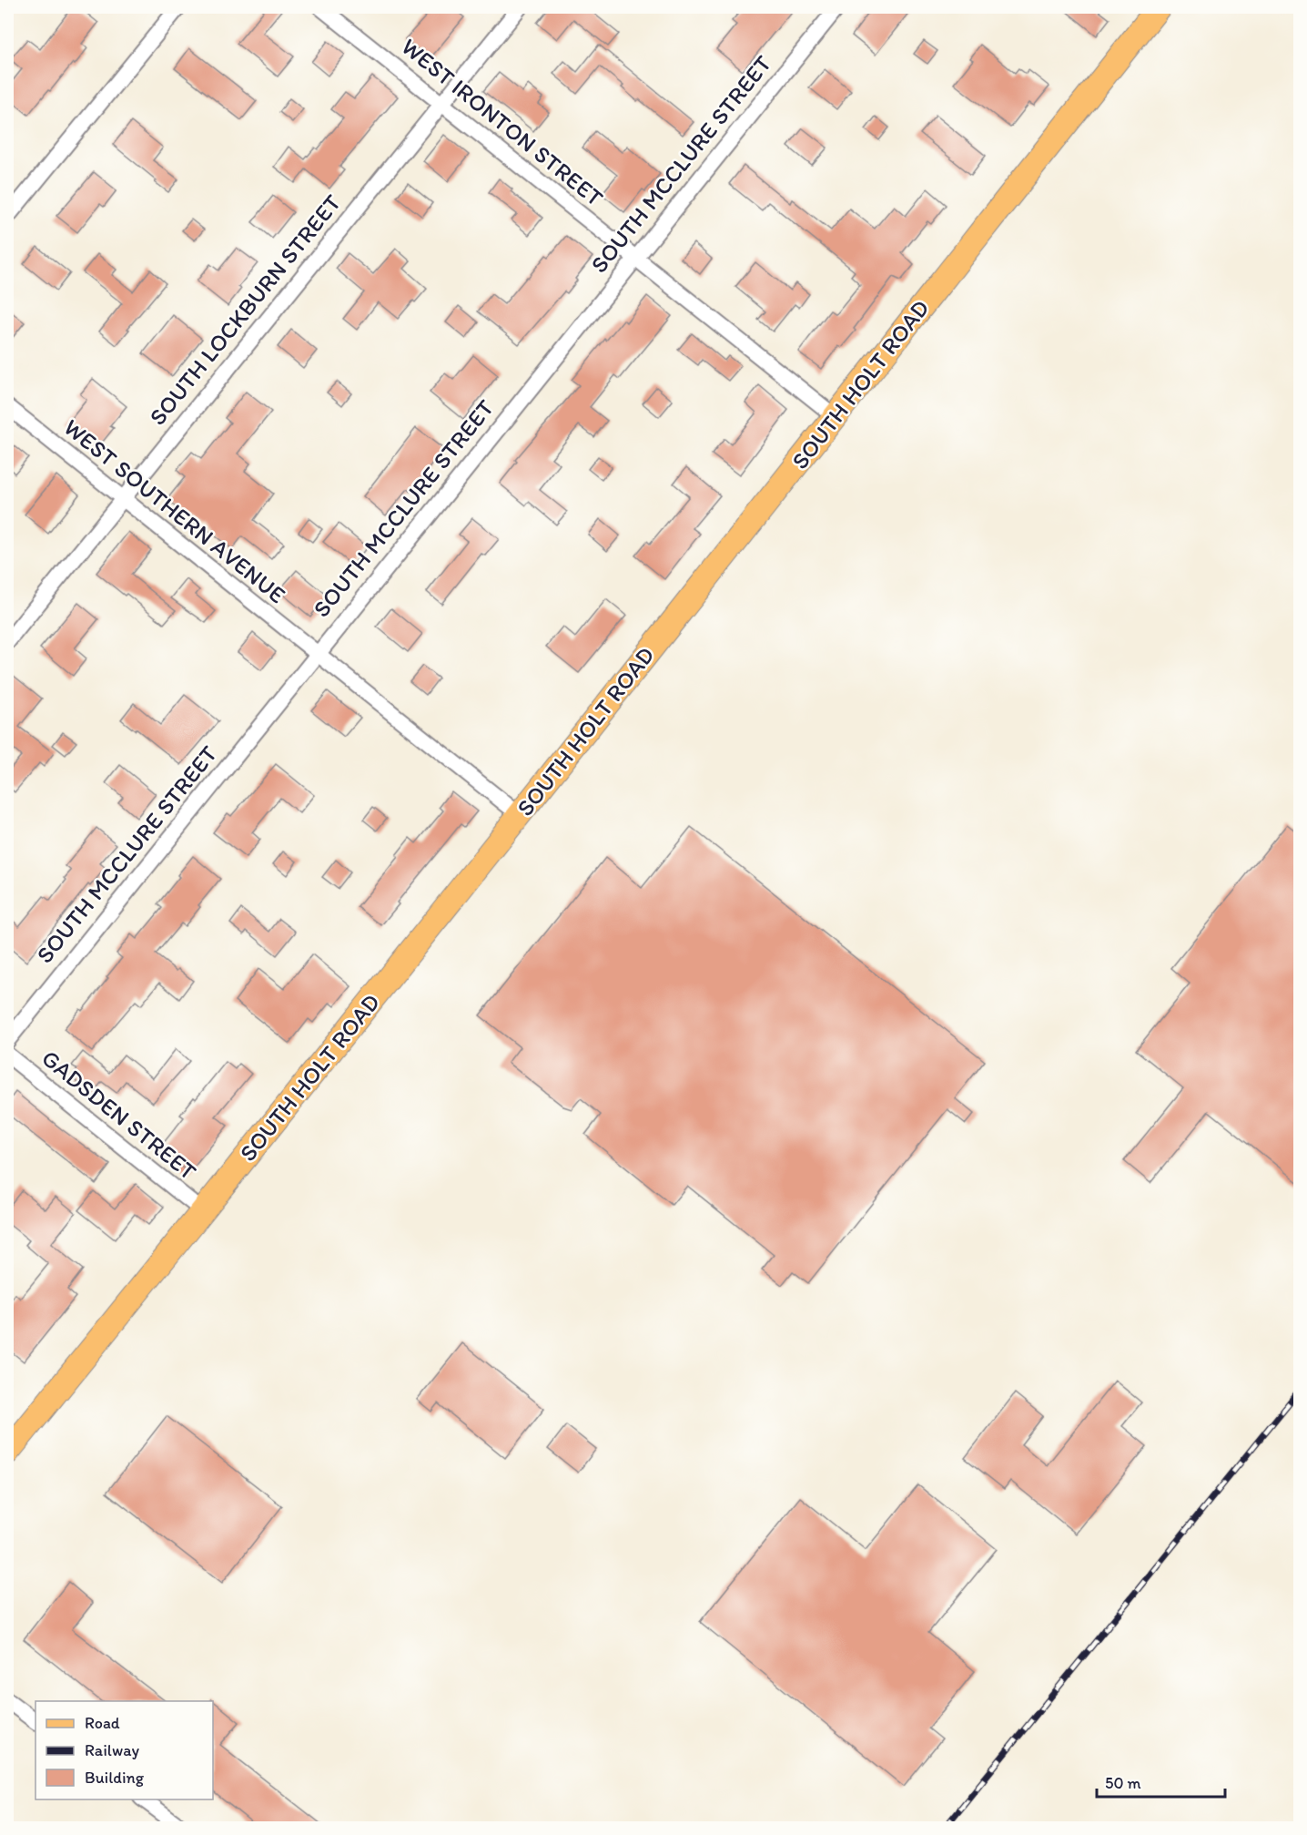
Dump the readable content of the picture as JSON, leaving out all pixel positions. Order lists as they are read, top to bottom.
{
  "streets": {
    "main road": ["SOUTH HOLT ROAD"],
    "street": [
      "WEST IRONTON STREET",
      "SOUTH MCCLURE STREET",
      "SOUTH LOCKBURN STREET",
      "WEST SOUTHERN AVENUE",
      "GADSDEN STREET"
    ]
  },
  "crossings": [
    ["WEST IRONTON STREET", "SOUTH MCCLURE STREET"],
    ["WEST IRONTON STREET", "SOUTH LOCKBURN STREET"],
    ["WEST IRONTON STREET", "SOUTH HOLT ROAD"],
    ["SOUTH MCCLURE STREET", "WEST SOUTHERN AVENUE"],
    ["SOUTH LOCKBURN STREET", "WEST SOUTHERN AVENUE"],
    ["SOUTH HOLT ROAD", "WEST SOUTHERN AVENUE"],
    ["SOUTH HOLT ROAD", "GADSDEN STREET"]
  ],
  "legend": ["Road", "Railway", "Building"],
  "scale_bar": "50 m"
}
